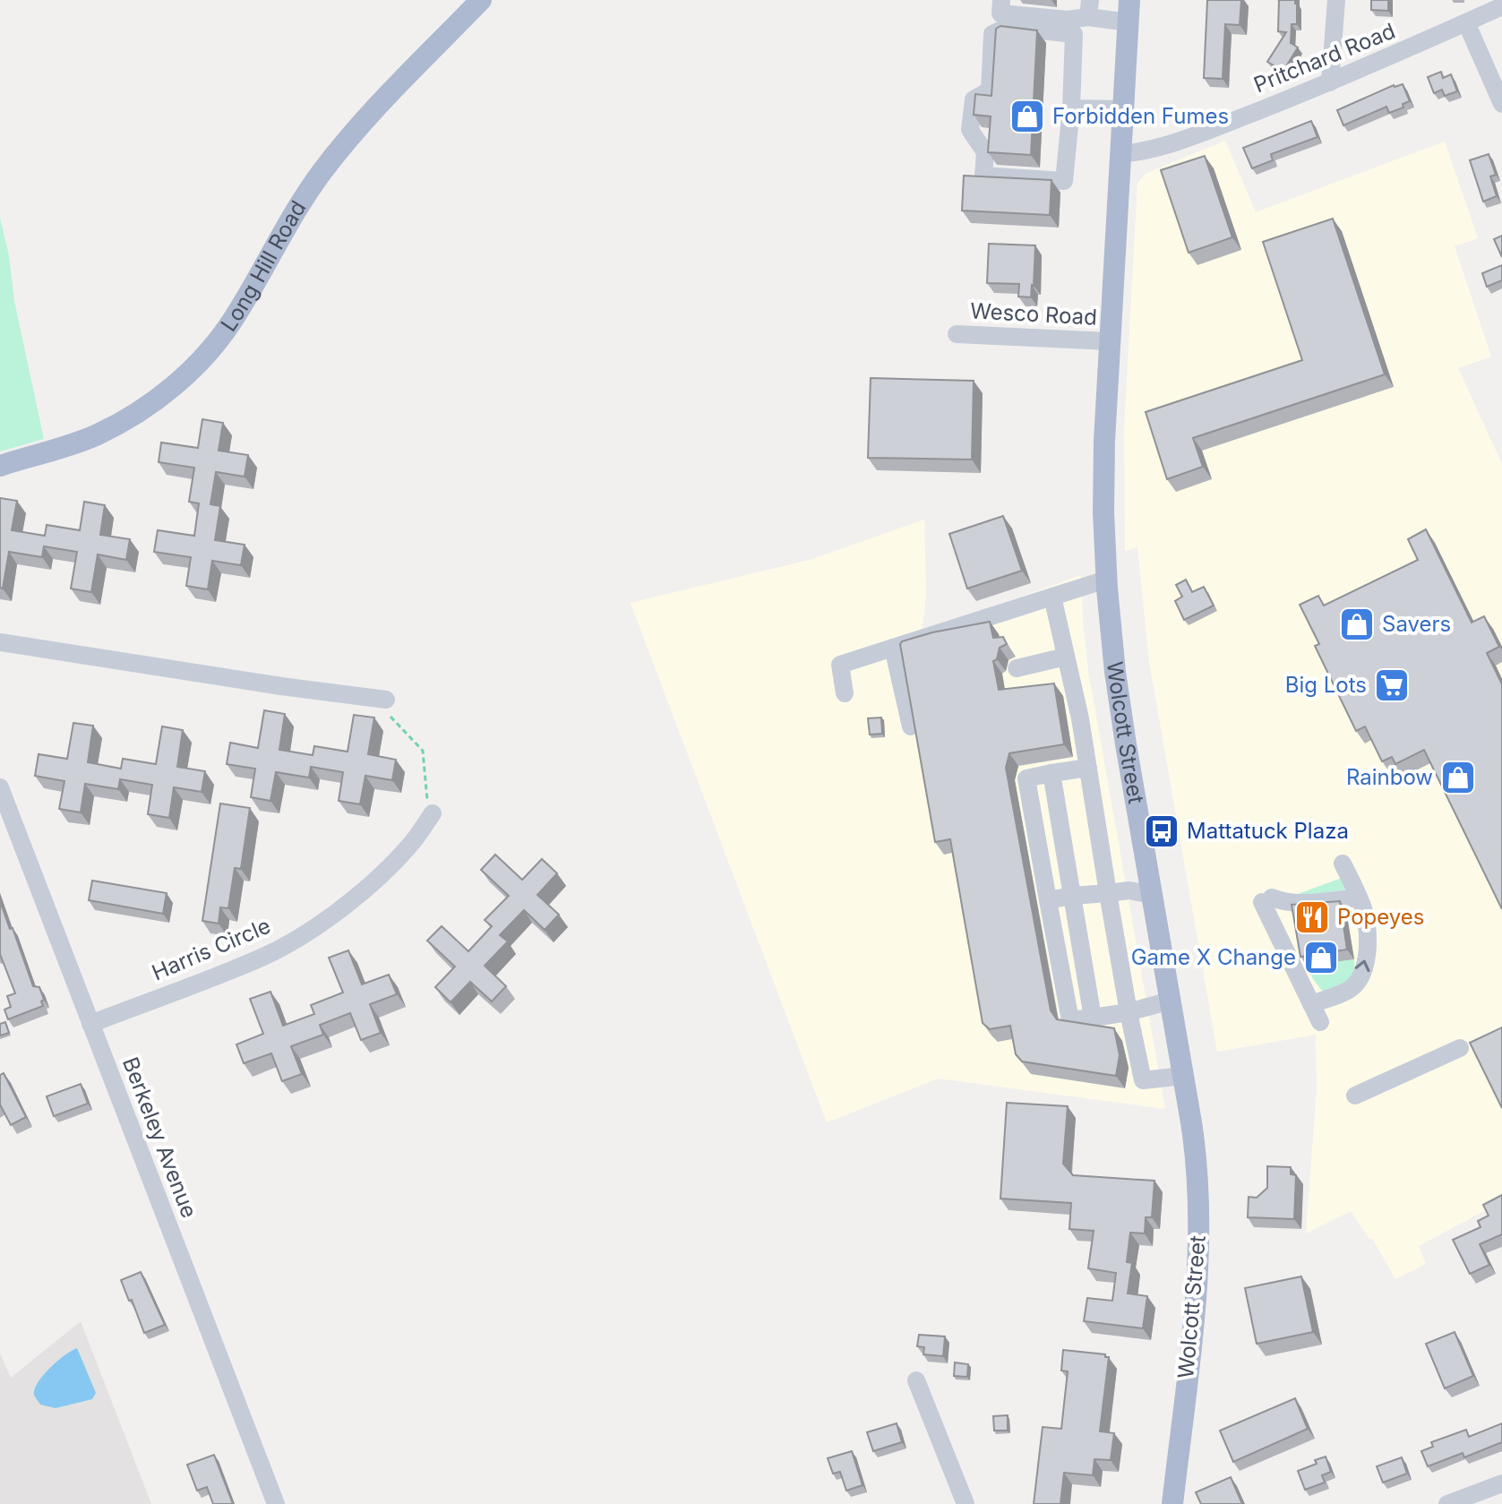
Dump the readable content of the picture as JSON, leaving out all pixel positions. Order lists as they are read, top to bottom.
{
  "streets": {
    "main road": ["Long Hill Road", "Wolcott Street"],
    "street": [
      "Pritchard Road",
      "Wesco Road",
      "Harris Circle",
      "Berkeley Avenue"
    ]
  },
  "crossings": [
    ["Pritchard Road", "Wolcott Street"],
    ["Wesco Road", "Wolcott Street"],
    ["Harris Circle", "Berkeley Avenue"]
  ],
  "places": {
    "shop": [
      "Forbidden Fumes",
      "Savers",
      "Rainbow",
      "Game X Change"
    ],
    "supermarket": ["Big Lots"],
    "bus stop": ["Mattatuck Plaza"],
    "restaurant": ["Popeyes"]
  }
}
